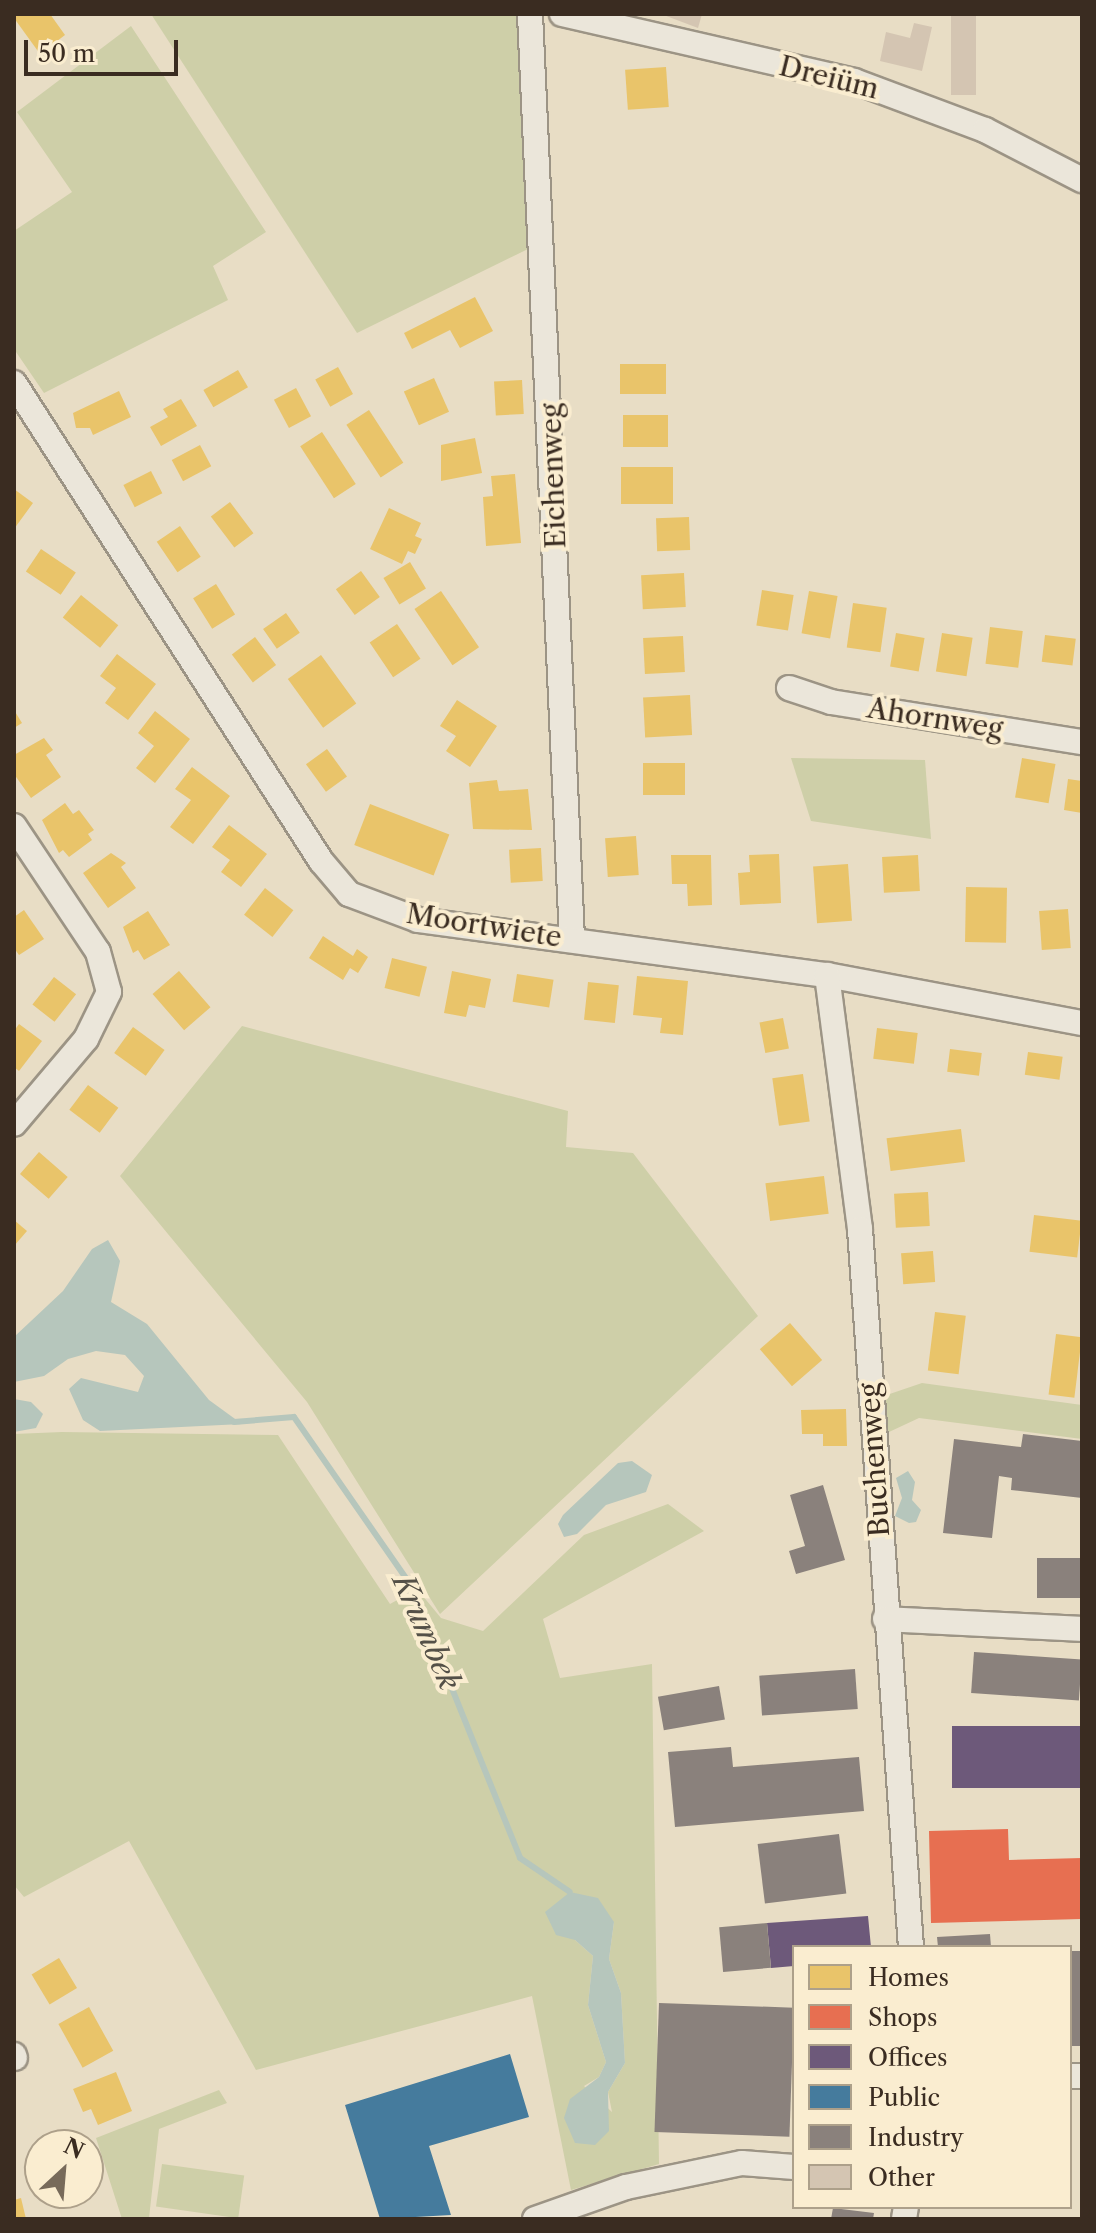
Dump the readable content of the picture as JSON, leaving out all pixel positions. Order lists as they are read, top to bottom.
{
  "streets": {
    "street": [
      "Dreiüm",
      "Eichenweg",
      "Ahornweg",
      "Moortwiete",
      "Buchenweg"
    ]
  },
  "crossings": [
    ["Eichenweg", "Moortwiete"],
    ["Moortwiete", "Buchenweg"]
  ],
  "water": ["Krumbek"],
  "legend": [
    "Homes",
    "Shops",
    "Offices",
    "Public",
    "Industry",
    "Other"
  ],
  "scale_bar": "50 m",
  "north": "top right"
}
